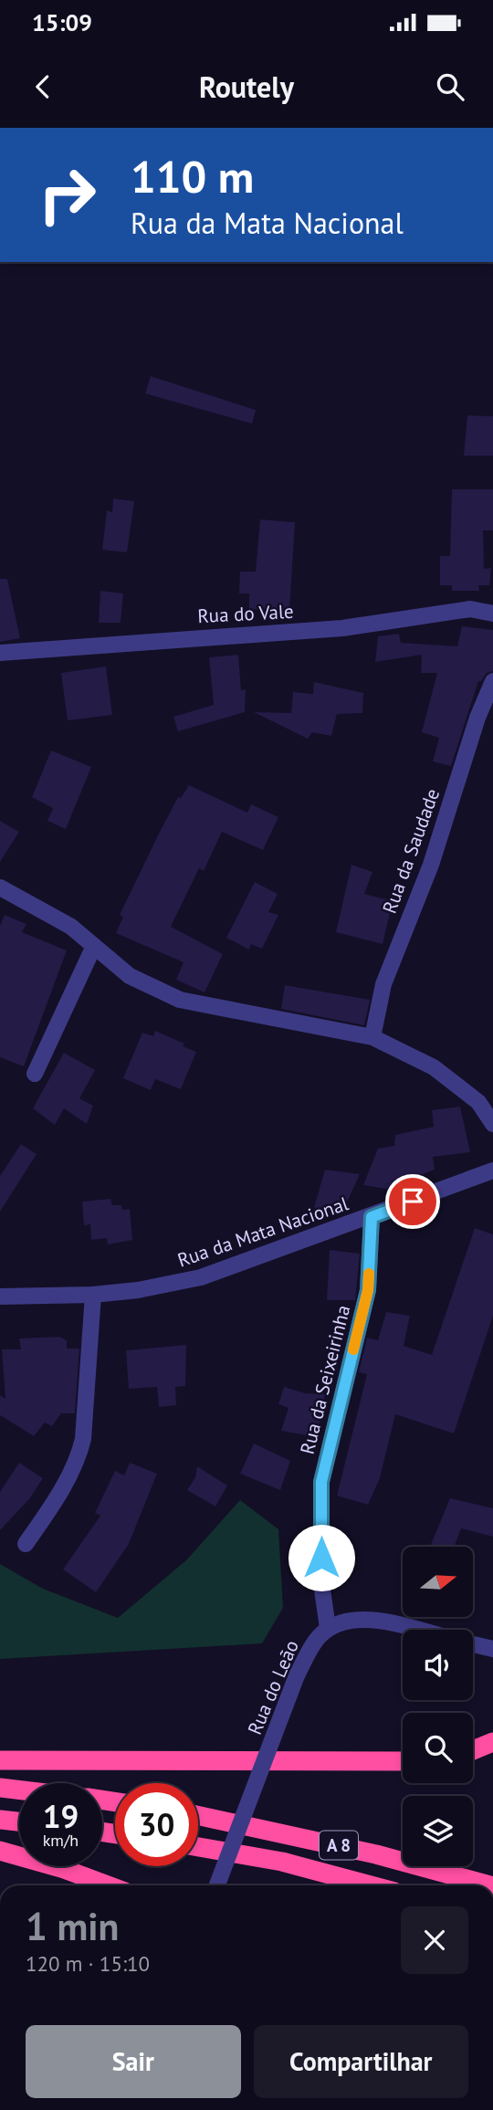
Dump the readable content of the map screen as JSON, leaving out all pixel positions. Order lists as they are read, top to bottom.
{
  "streets": {
    "highway": ["A 8"],
    "street": [
      "Rua do Vale",
      "Rua da Saudade",
      "Rua da Mata Nacional",
      "Rua da Seixeirinha",
      "Rua do Leão"
    ]
  },
  "crossings": [
    ["Rua da Mata Nacional", "Rua da Seixeirinha"],
    ["Rua da Seixeirinha", "Rua do Leão"]
  ],
  "north": "right",
  "page": {
    "status": "15:09",
    "header": "Routely",
    "turn": ["110 m", "Rua da Mata Nacional"],
    "speed": "19 km/h",
    "limit": "30",
    "heading": ["1 min", "120 m · 15:10"],
    "buttons": ["Sair", "Compartilhar"]
  }
}
